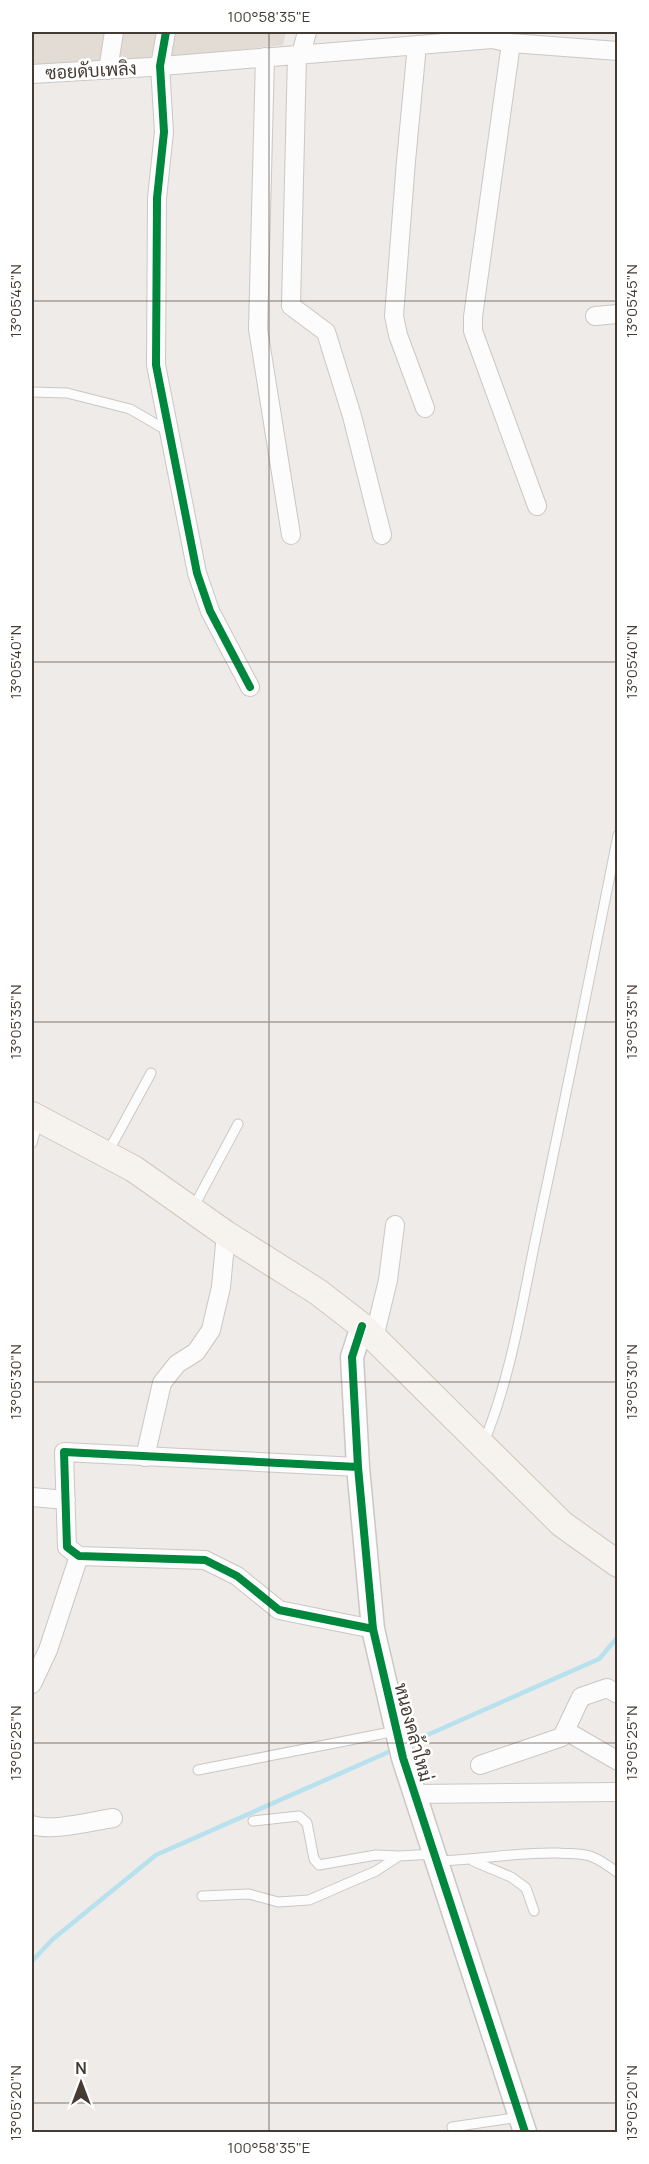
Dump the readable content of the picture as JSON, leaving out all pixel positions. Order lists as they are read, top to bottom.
{
  "streets": {
    "street": ["ซอยดับเพลิง", "หนองคล้าใหม่"]
  },
  "north": "top",
  "coordinates": [
    "100°58'35\"E",
    "13°05'45\"N",
    "13°05'40\"N",
    "13°05'35\"N",
    "13°05'30\"N",
    "13°05'25\"N",
    "13°05'20\"N"
  ]
}
